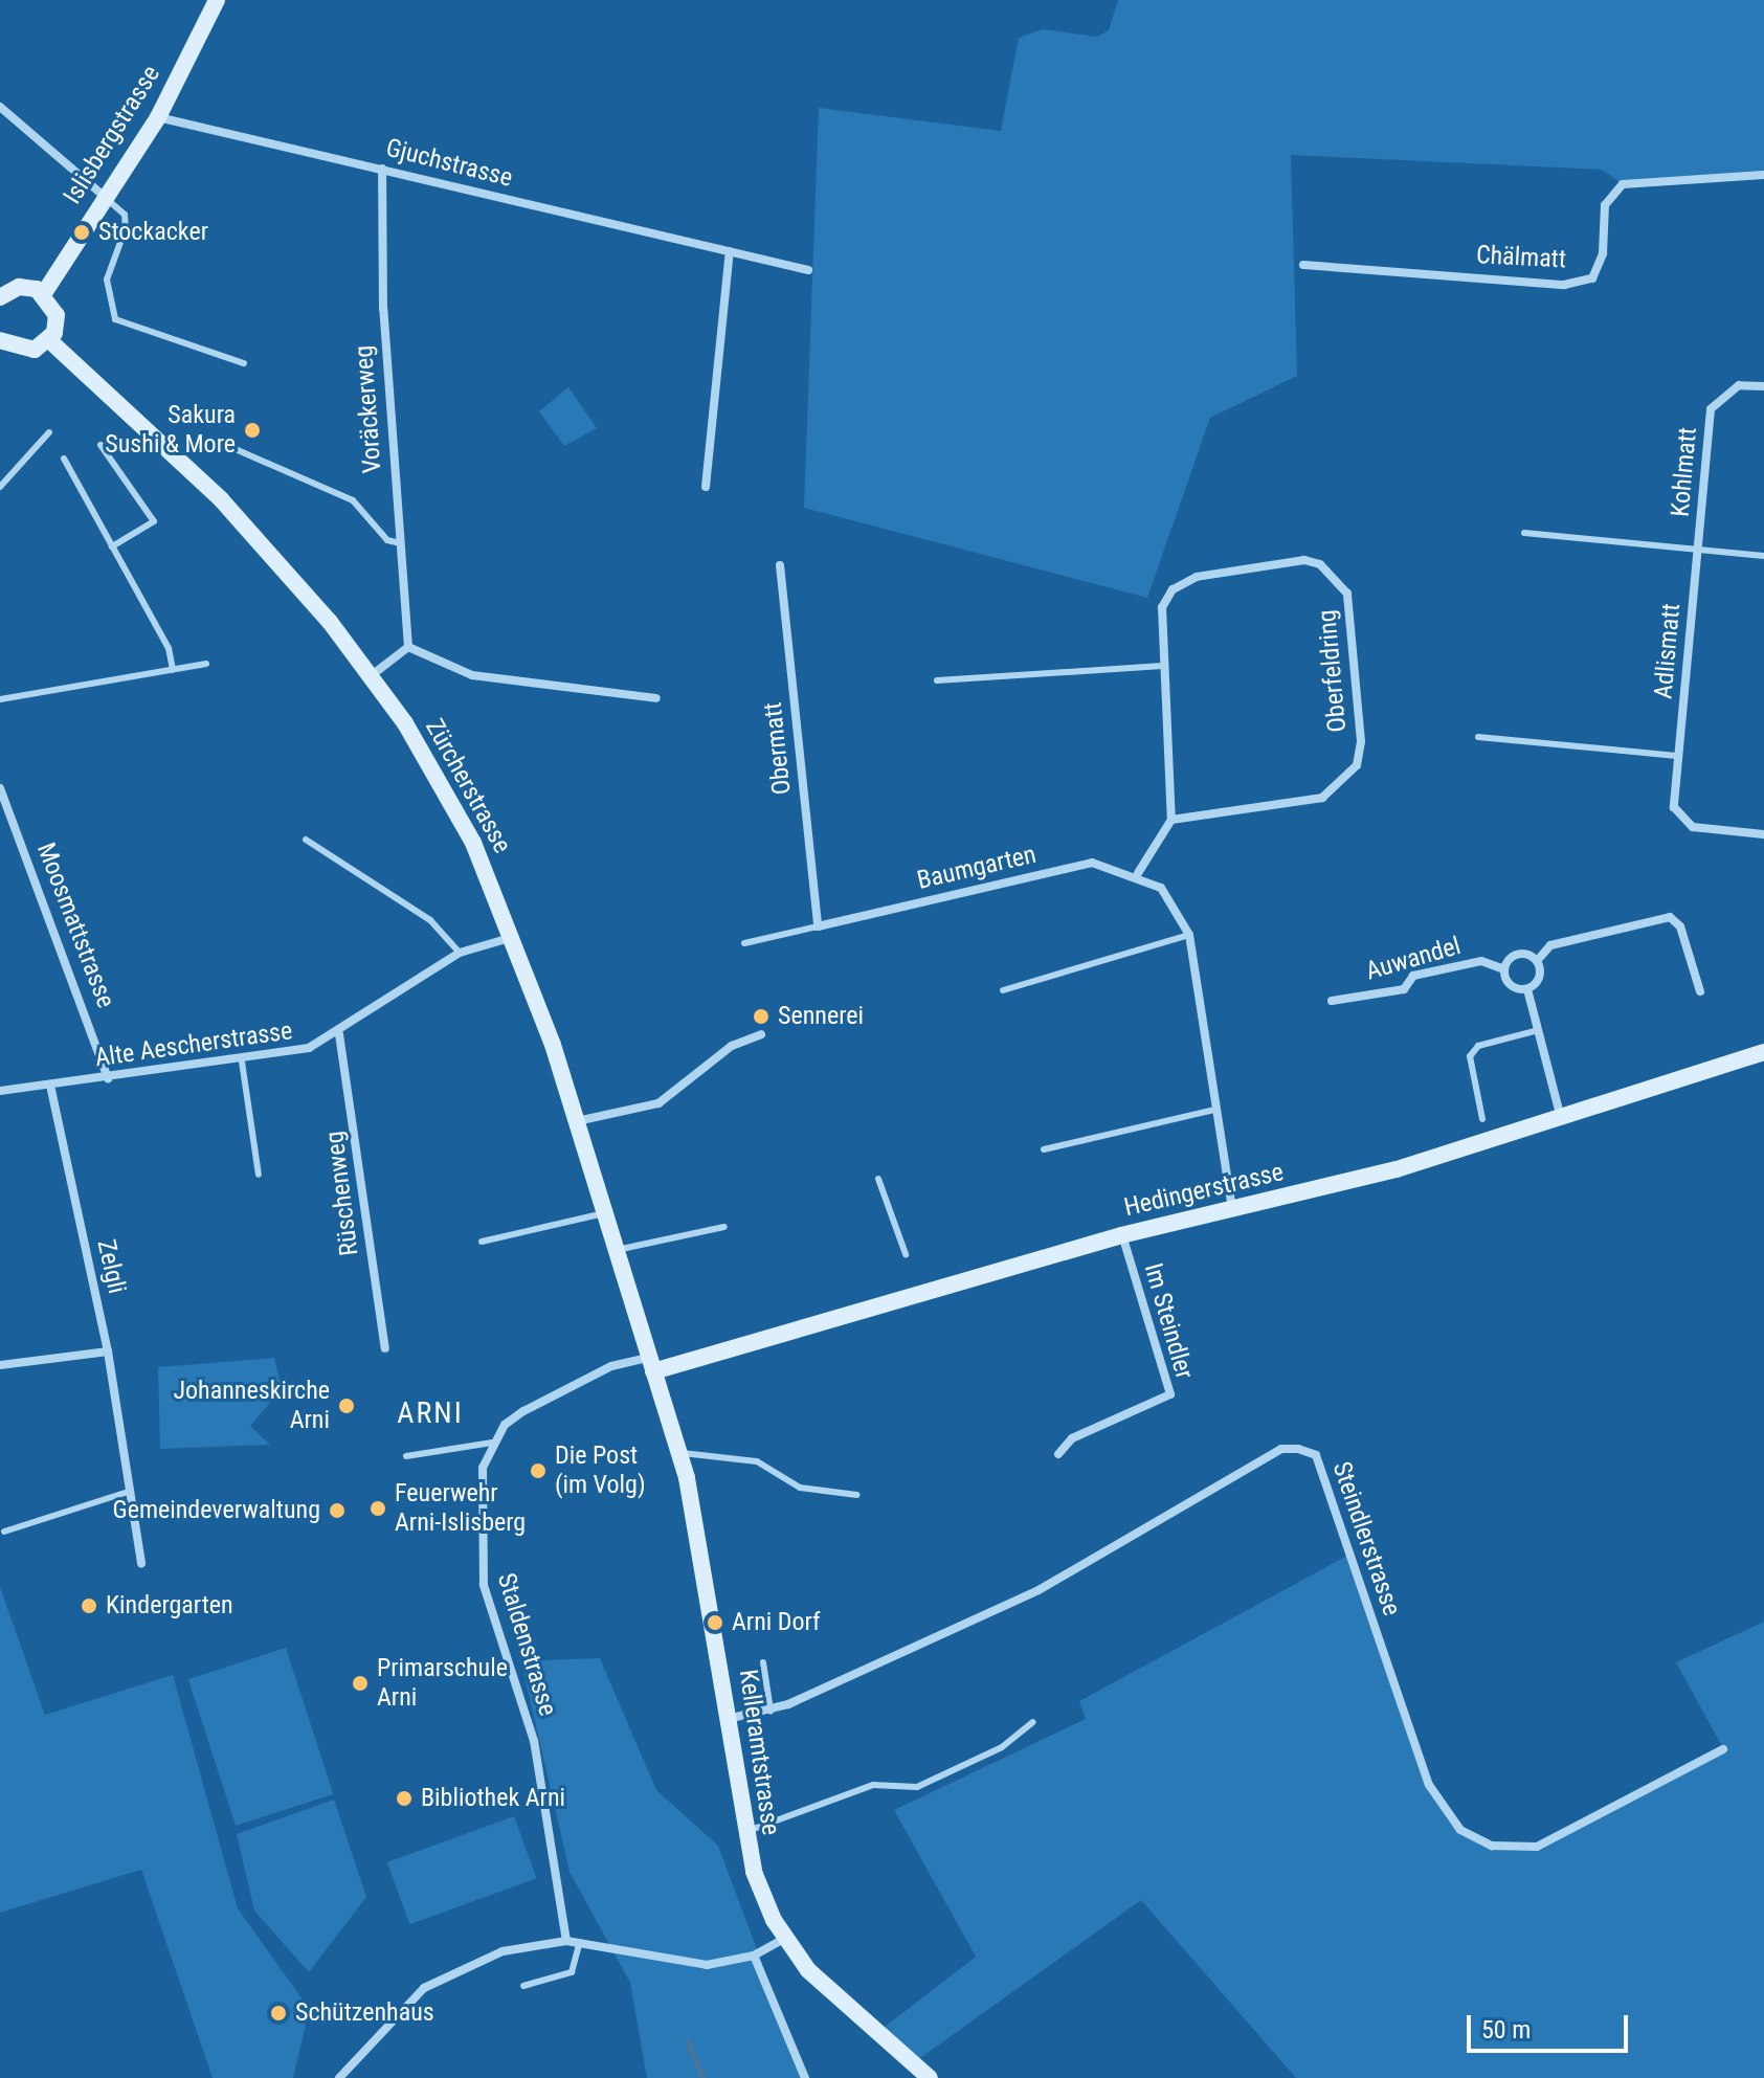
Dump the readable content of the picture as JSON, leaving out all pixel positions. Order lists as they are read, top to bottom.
{
  "streets": {
    "street": [
      "Islisbergstrasse",
      "Gjuchstrasse",
      "Chälmatt",
      "Voräckerweg",
      "Kohlmatt",
      "Adlismatt",
      "Oberfeldring",
      "Obermatt",
      "Zürcherstrasse",
      "Baumgarten",
      "Moosmattstrasse",
      "Auwandel",
      "Alte Aescherstrasse",
      "Hedingerstrasse",
      "Rüschenweg",
      "Zelgli",
      "Im Steindler",
      "Steindlerstrasse",
      "Staldenstrasse",
      "Kelleramtstrasse"
    ]
  },
  "crossings": [
    ["Islisbergstrasse", "Gjuchstrasse"],
    ["Gjuchstrasse", "Voräckerweg"],
    ["Kohlmatt", "Adlismatt"],
    ["Obermatt", "Baumgarten"],
    ["Zürcherstrasse", "Alte Aescherstrasse"],
    ["Zürcherstrasse", "Hedingerstrasse"],
    ["Zürcherstrasse", "Staldenstrasse"],
    ["Zürcherstrasse", "Kelleramtstrasse"],
    ["Baumgarten", "Hedingerstrasse"],
    ["Moosmattstrasse", "Alte Aescherstrasse"],
    ["Alte Aescherstrasse", "Rüschenweg"],
    ["Alte Aescherstrasse", "Zelgli"],
    ["Hedingerstrasse", "Im Steindler"],
    ["Hedingerstrasse", "Staldenstrasse"],
    ["Hedingerstrasse", "Kelleramtstrasse"],
    ["Steindlerstrasse", "Kelleramtstrasse"],
    ["Staldenstrasse", "Kelleramtstrasse"]
  ],
  "districts": ["ARNI"],
  "places": [
    "Stockacker",
    "Sakura Sushi & More",
    "Sennerei",
    "Johanneskirche Arni",
    "Die Post (im Volg)",
    "Feuerwehr Arni-Islisberg",
    "Gemeindeverwaltung",
    "Kindergarten",
    "Arni Dorf",
    "Primarschule Arni",
    "Bibliothek Arni",
    "Schützenhaus"
  ],
  "scale_bar": "50 m"
}
